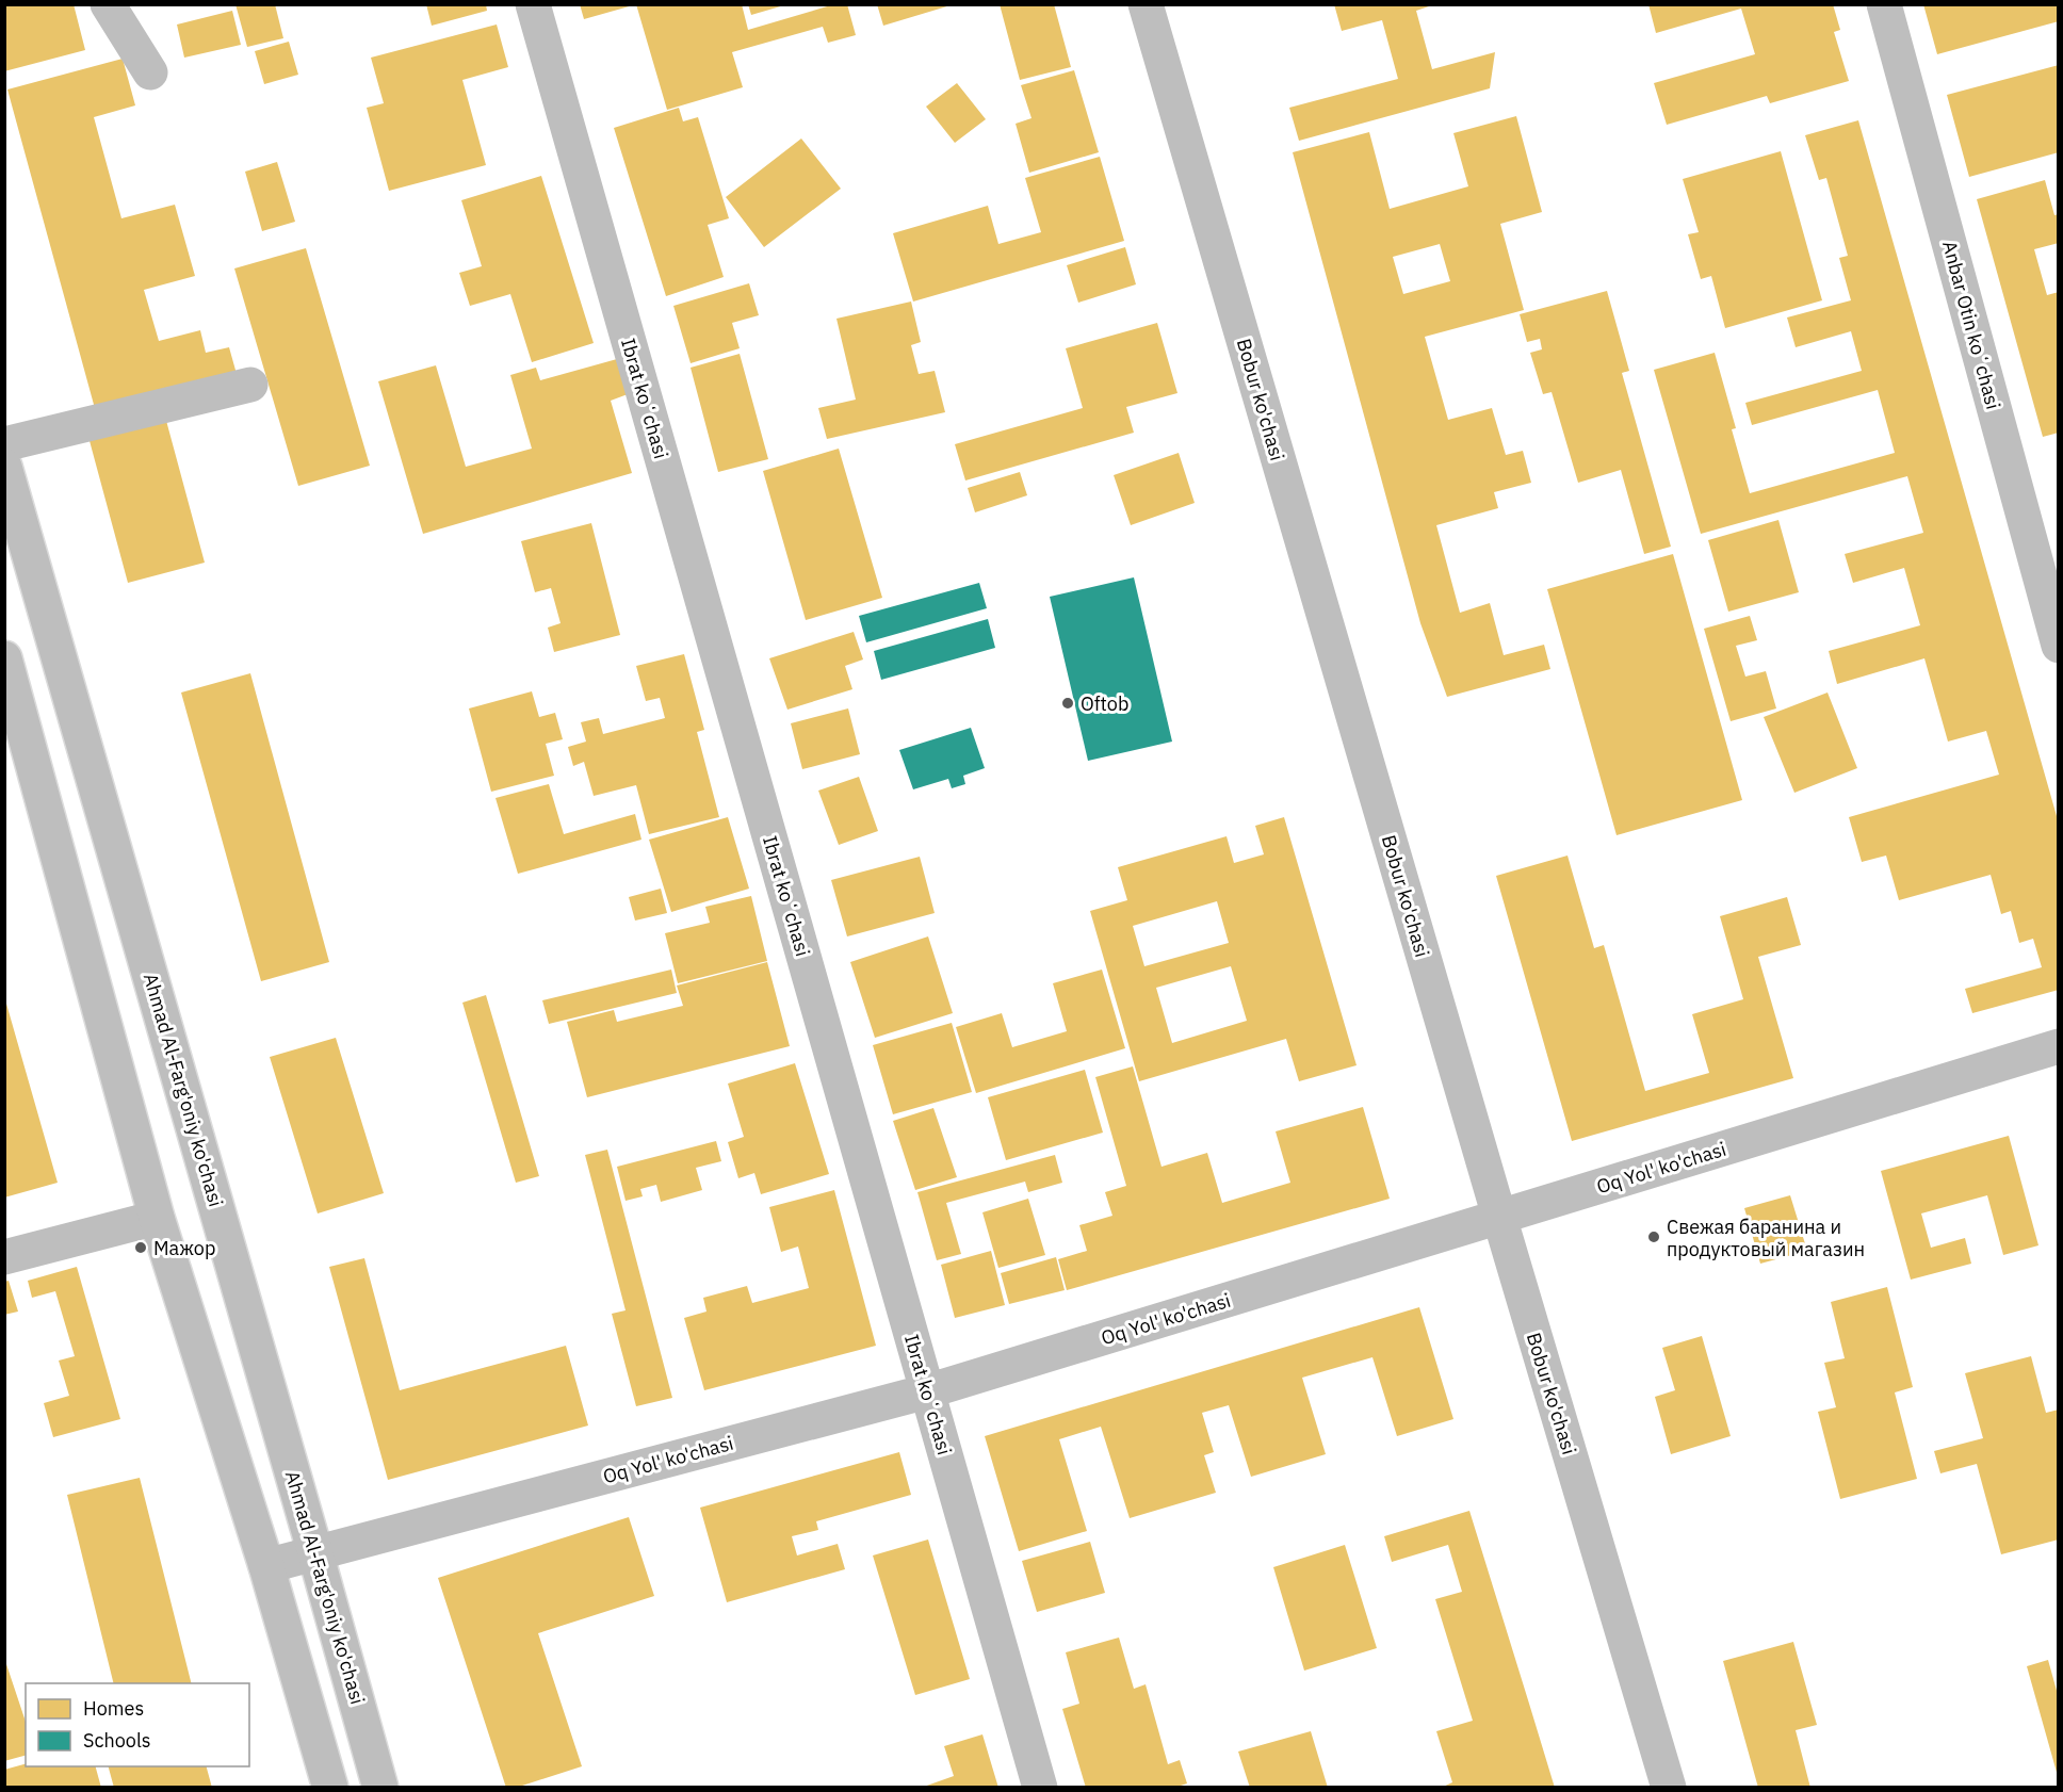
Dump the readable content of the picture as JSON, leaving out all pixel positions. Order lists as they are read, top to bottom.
{
  "streets": {
    "street": [
      "Anbar Otin koʻchasi",
      "Ibrat koʻchasi",
      "Bobur ko'chasi",
      "Ahmad Al-Farg'oniy ko'chasi",
      "Oq Yol' ko'chasi"
    ]
  },
  "crossings": [
    ["Ibrat koʻchasi", "Oq Yol' ko'chasi"],
    ["Bobur ko'chasi", "Oq Yol' ko'chasi"],
    ["Ahmad Al-Farg'oniy ko'chasi", "Oq Yol' ko'chasi"]
  ],
  "places": ["Oftob", "Свежая баранина и продуктовый магазин", "Мажор"],
  "legend": ["Homes", "Schools"]
}
